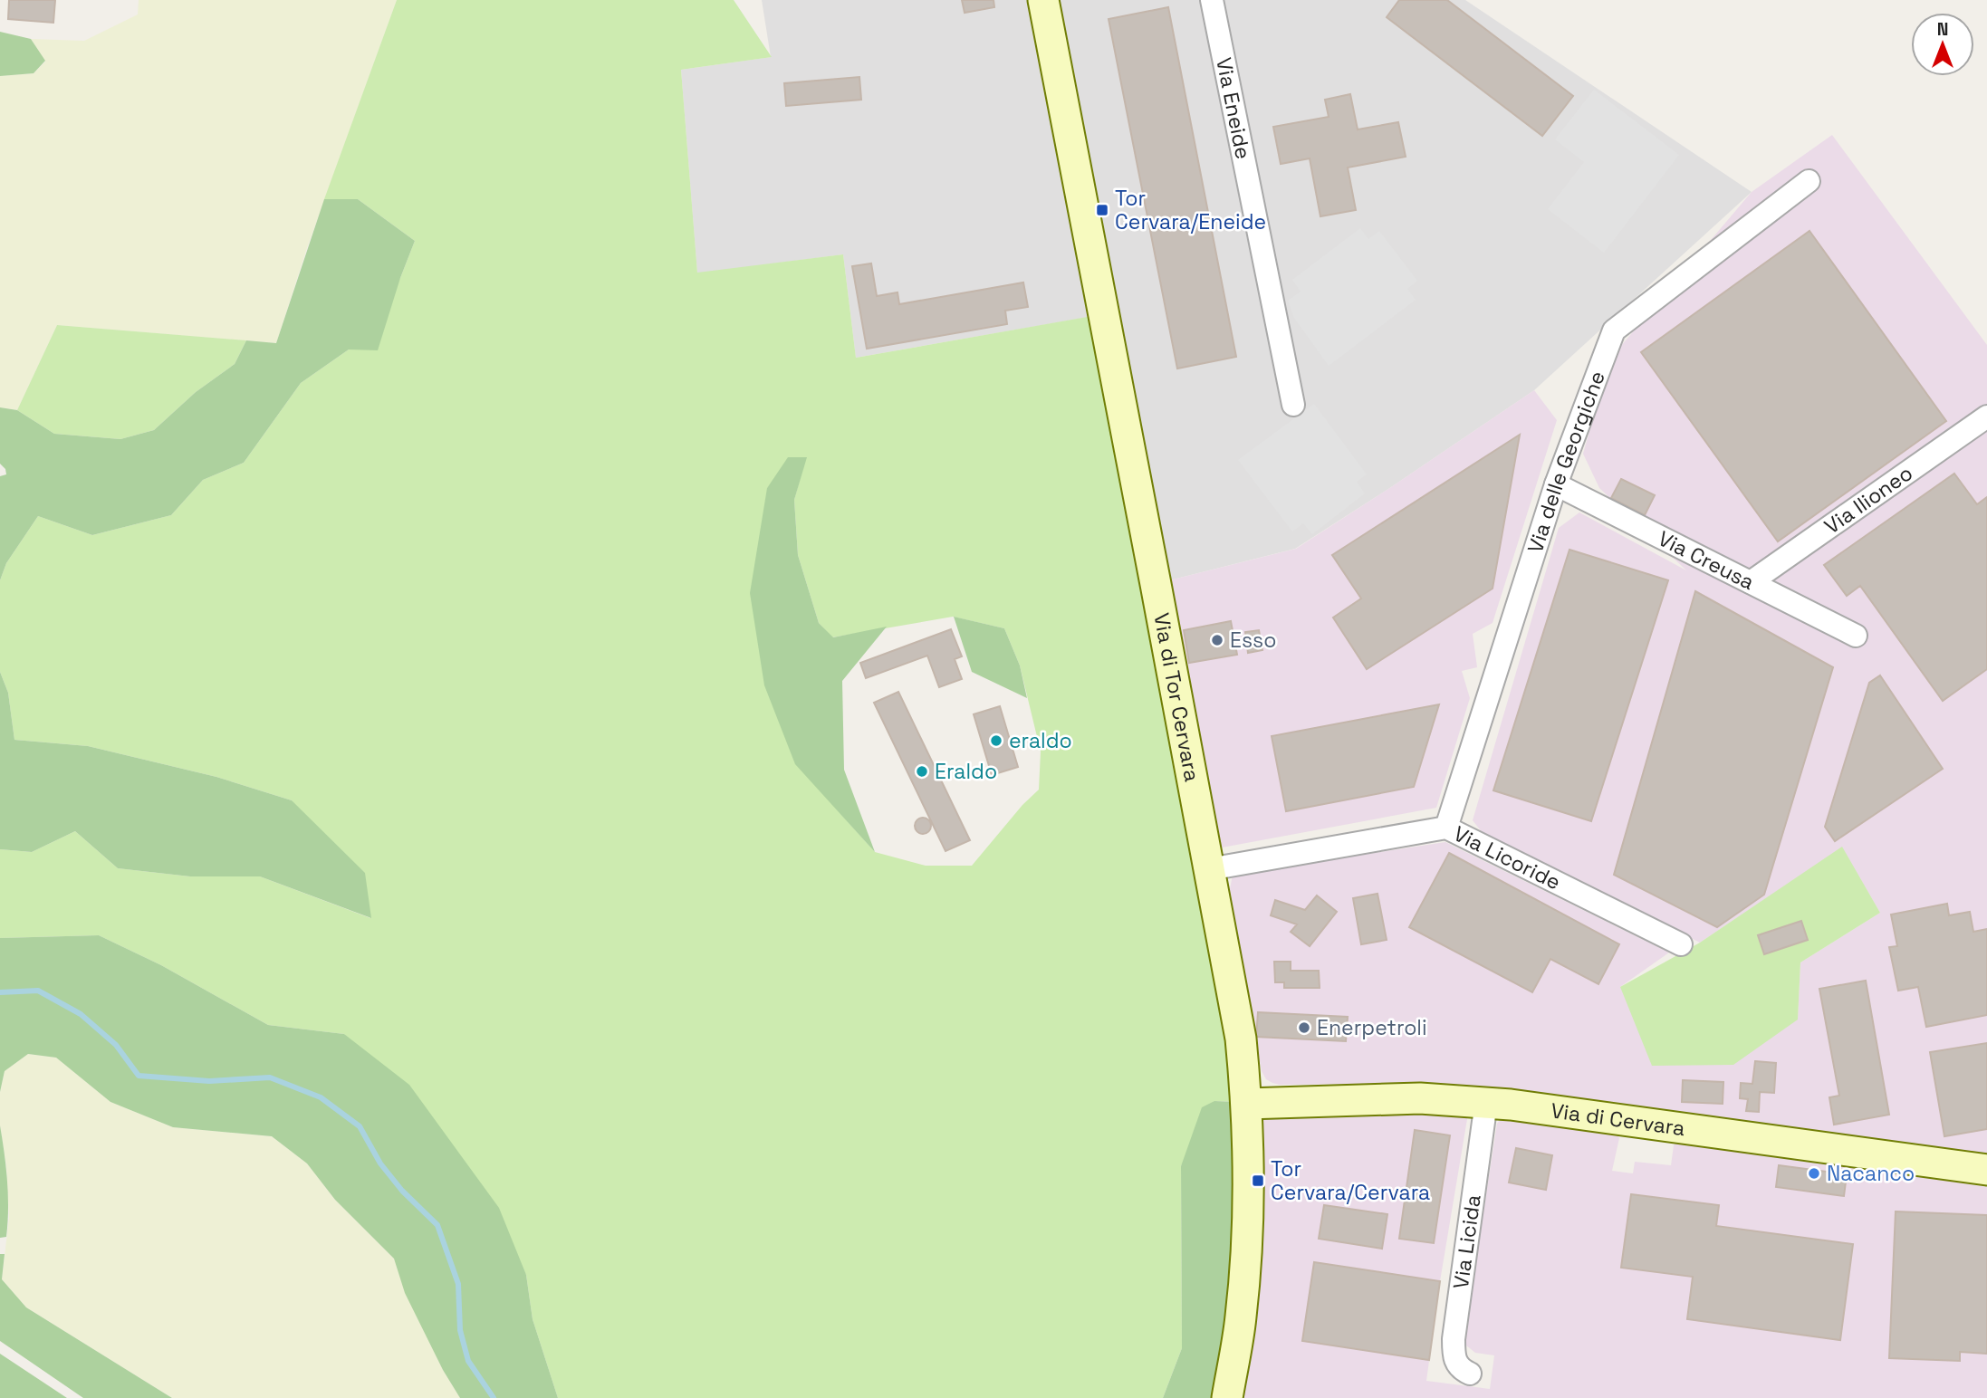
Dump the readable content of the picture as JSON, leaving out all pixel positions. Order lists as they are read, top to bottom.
{
  "streets": {
    "street": [
      "Via Eneide",
      "Via delle Georgiche",
      "Via Ilioneo",
      "Via Creusa",
      "Via di Tor Cervara",
      "Via Licoride",
      "Via di Cervara",
      "Via Licida"
    ]
  },
  "crossings": [
    ["Via delle Georgiche", "Via Creusa"],
    ["Via delle Georgiche", "Via Licoride"],
    ["Via Ilioneo", "Via Creusa"],
    ["Via di Tor Cervara", "Via Licoride"],
    ["Via di Tor Cervara", "Via di Cervara"],
    ["Via di Cervara", "Via Licida"]
  ],
  "places": {
    "transit": ["Tor Cervara/Eneide", "Tor Cervara/Cervara"],
    "other": [
      "Esso",
      "eraldo",
      "Eraldo",
      "Enerpetroli",
      "Nacanco"
    ]
  },
  "north": "top"
}
